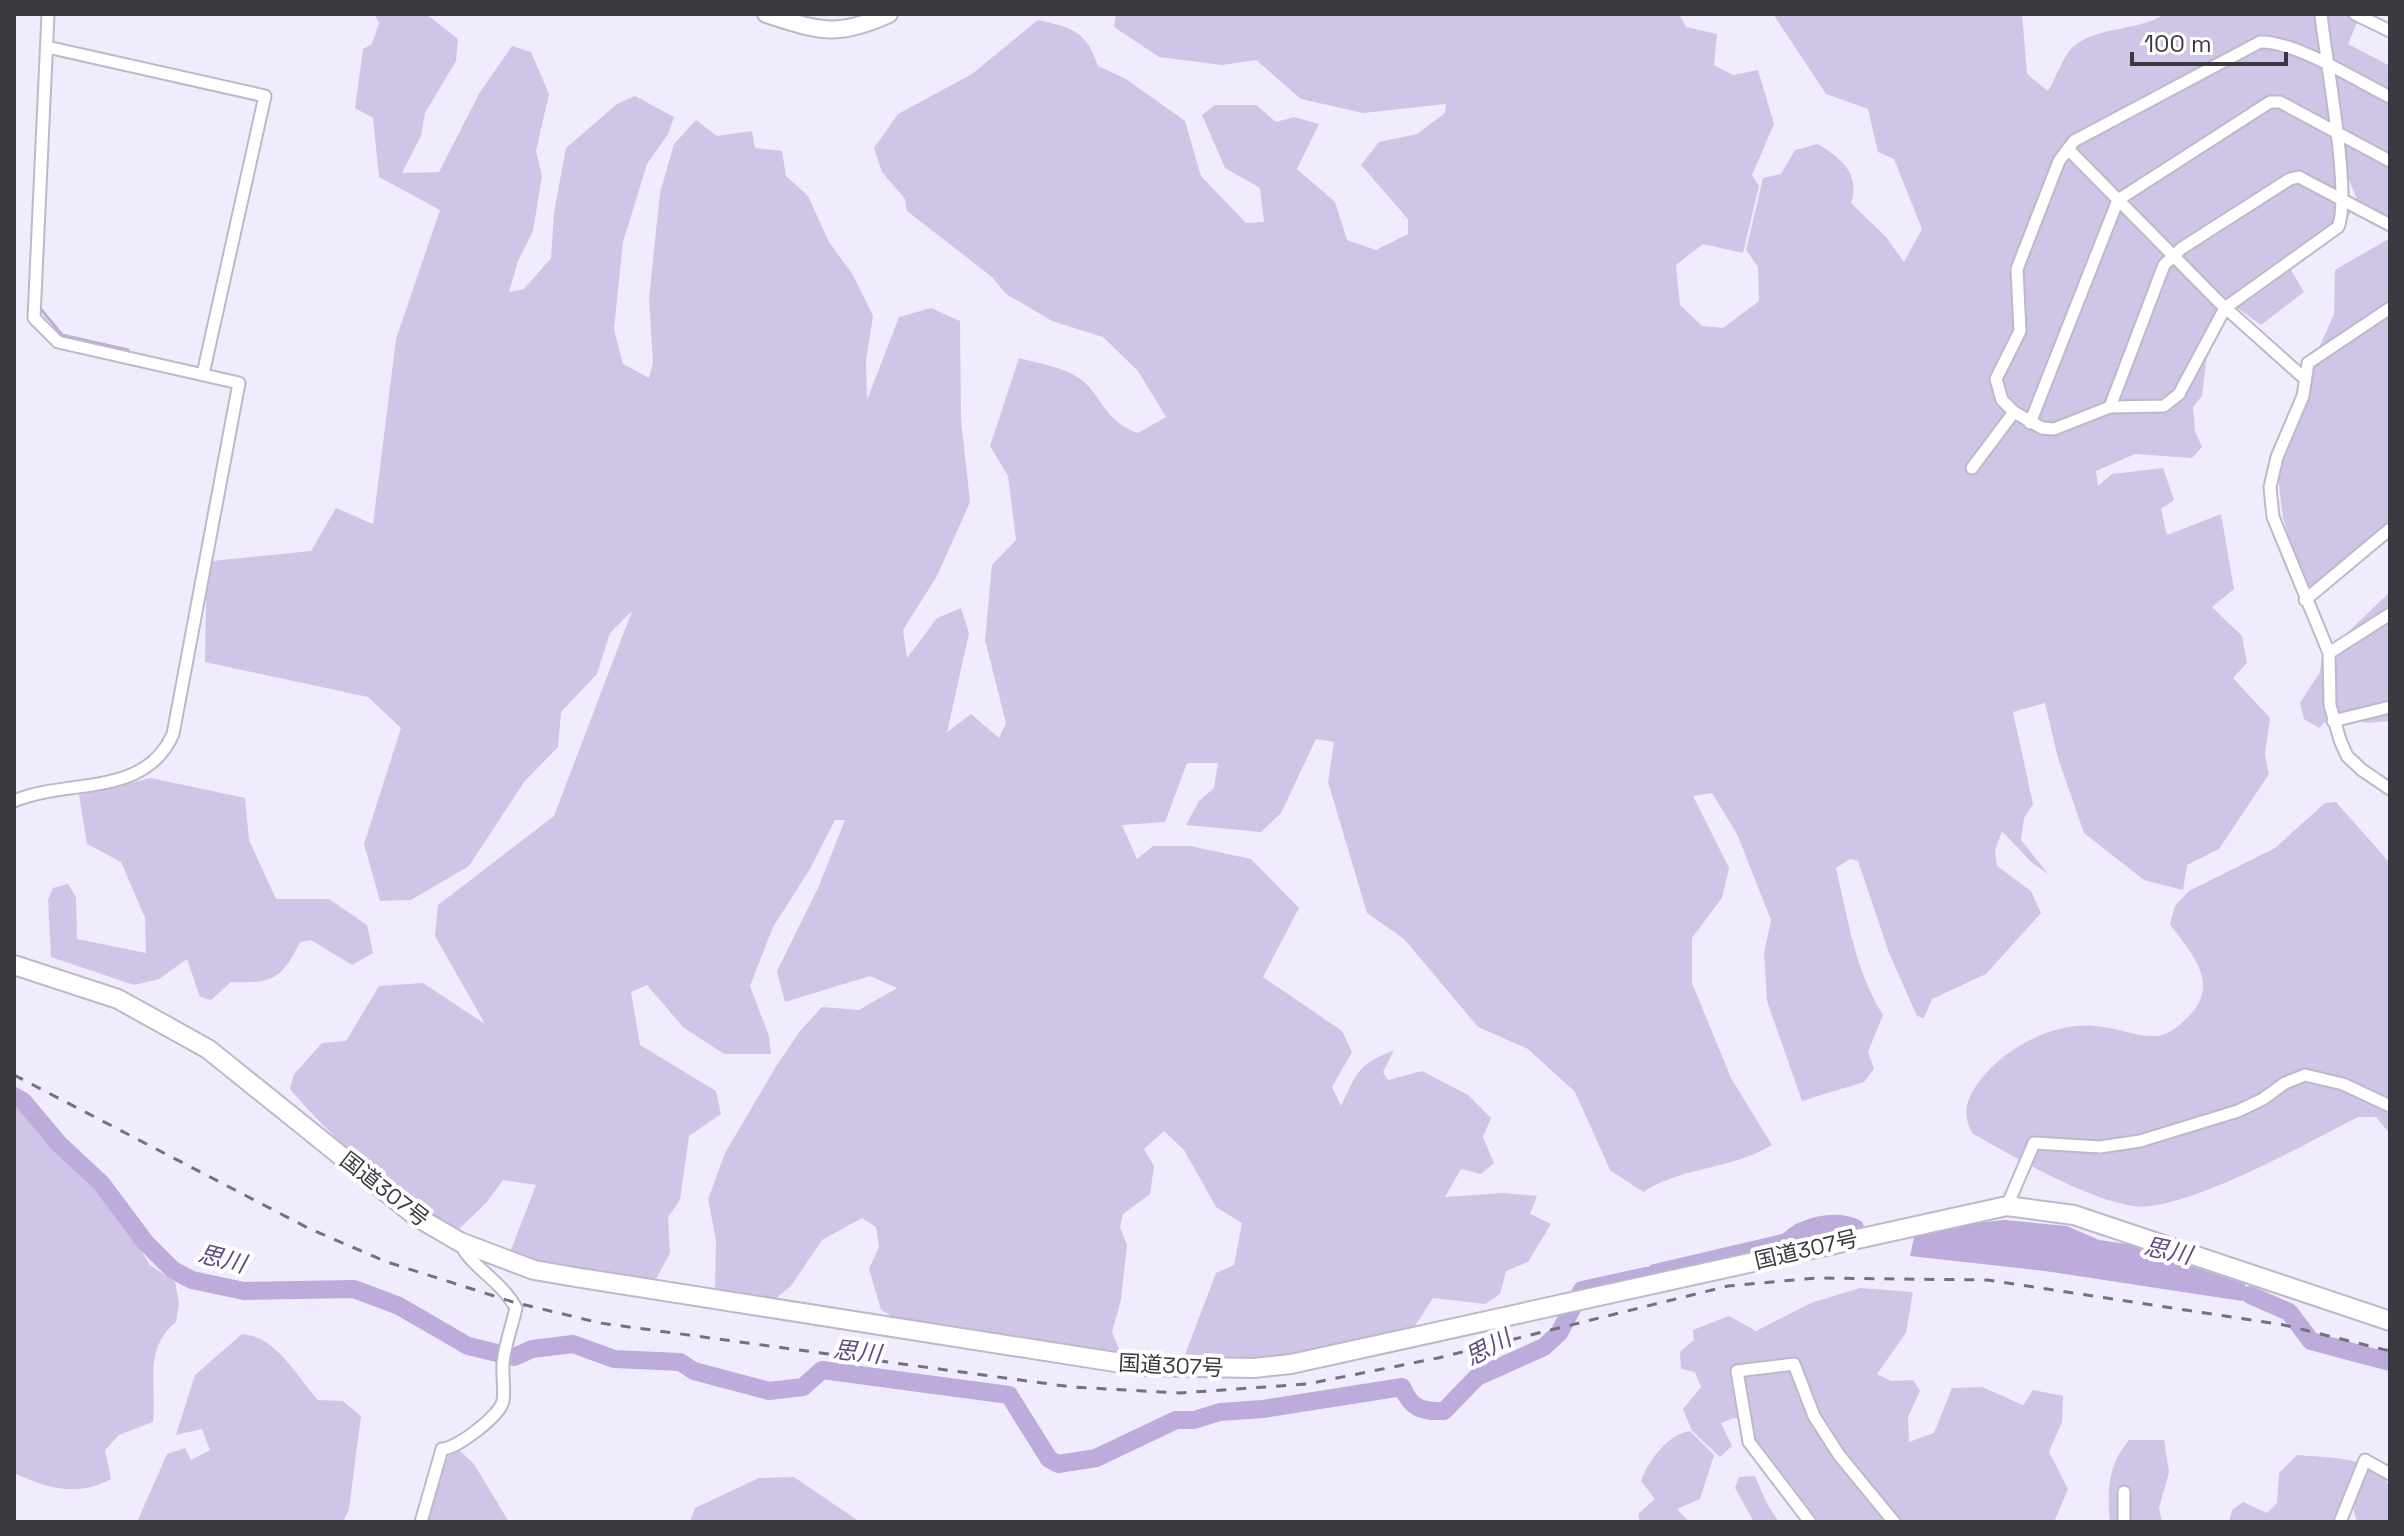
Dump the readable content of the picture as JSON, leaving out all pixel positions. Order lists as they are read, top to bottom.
{
  "streets": {
    "highway": ["国道307号"]
  },
  "water": ["思川"],
  "scale_bar": "100 m"
}
